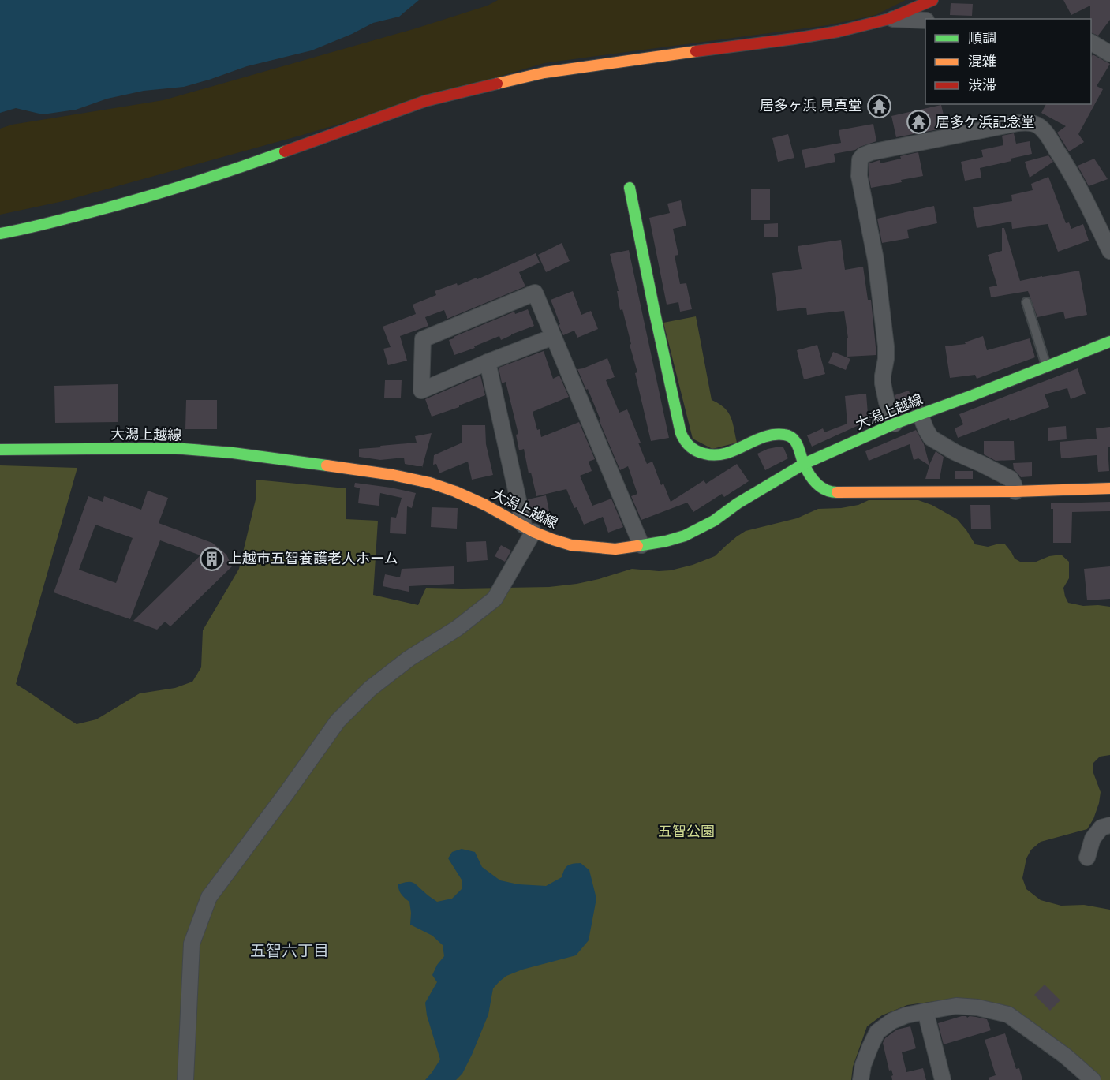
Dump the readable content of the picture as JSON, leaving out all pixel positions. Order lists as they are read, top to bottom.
{
  "streets": {
    "street": ["大潟上越線"]
  },
  "districts": ["五智六丁目"],
  "parks": ["五智公園"],
  "places": {
    "temple": ["居多ヶ浜 見真堂", "居多ケ浜記念堂"],
    "building": ["上越市五智養護老人ホーム"]
  },
  "legend": ["順調", "混雑", "渋滞"]
}
